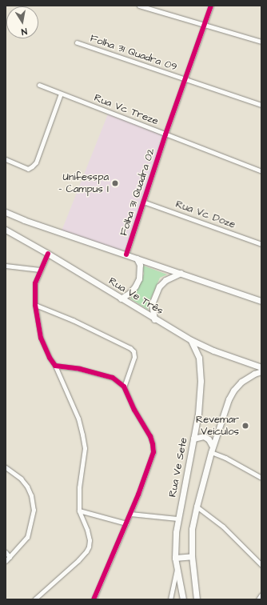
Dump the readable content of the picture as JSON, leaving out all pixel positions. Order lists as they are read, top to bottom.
{
  "streets": {
    "main road": ["Rua Ve Três", "Rua Ve Sete"],
    "street": [
      "Folha 31 Quadra 09",
      "Rua Vc Treze",
      "Folha 31 Quadra 02",
      "Rua Vc Doze"
    ]
  },
  "crossings": [
    ["Folha 31 Quadra 09", "Folha 31 Quadra 02"],
    ["Rua Vc Treze", "Folha 31 Quadra 02"],
    ["Folha 31 Quadra 02", "Rua Vc Doze"],
    ["Rua Ve Três", "Rua Ve Sete"]
  ],
  "places": ["Unifesspa - Campus I", "Revemar Veículos"],
  "north": "bottom"
}
